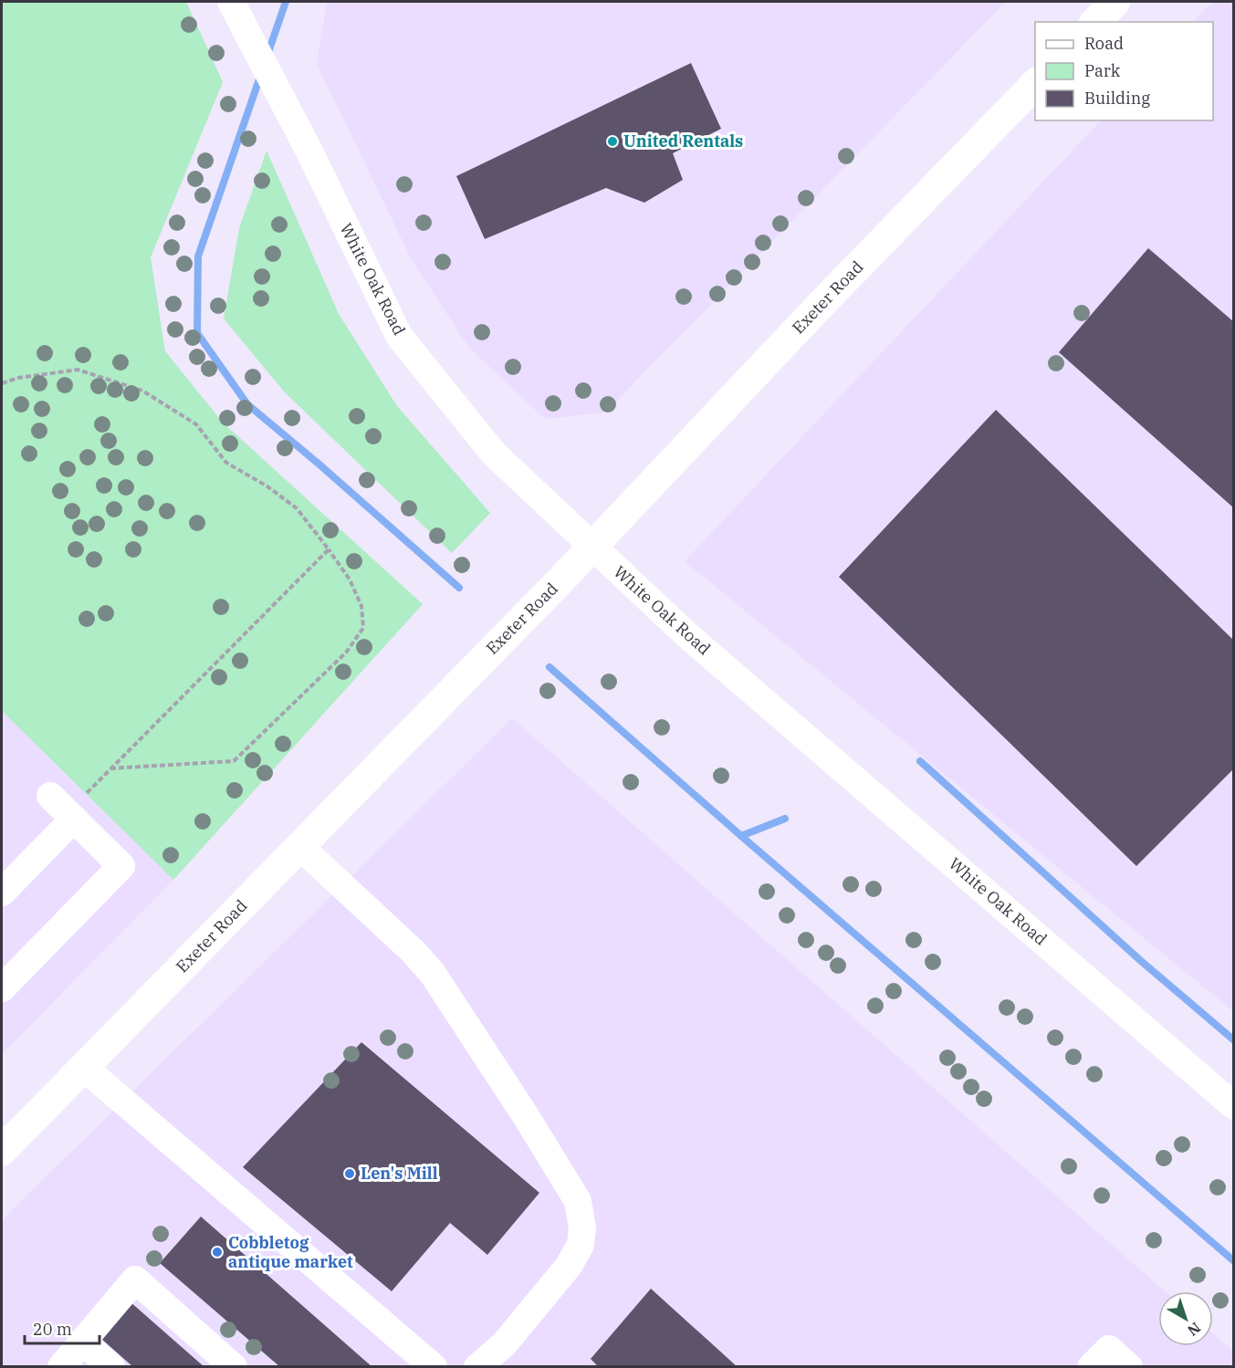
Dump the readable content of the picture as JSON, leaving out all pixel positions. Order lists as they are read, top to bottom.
{
  "streets": {
    "main road": ["Exeter Road"],
    "street": ["White Oak Road"]
  },
  "crossings": [
    ["White Oak Road", "Exeter Road"]
  ],
  "places": ["United Rentals", "Len's Mill", "Cobbletog antique market"],
  "legend": ["Road", "Park", "Building"],
  "scale_bar": "20 m",
  "north": "bottom right"
}
